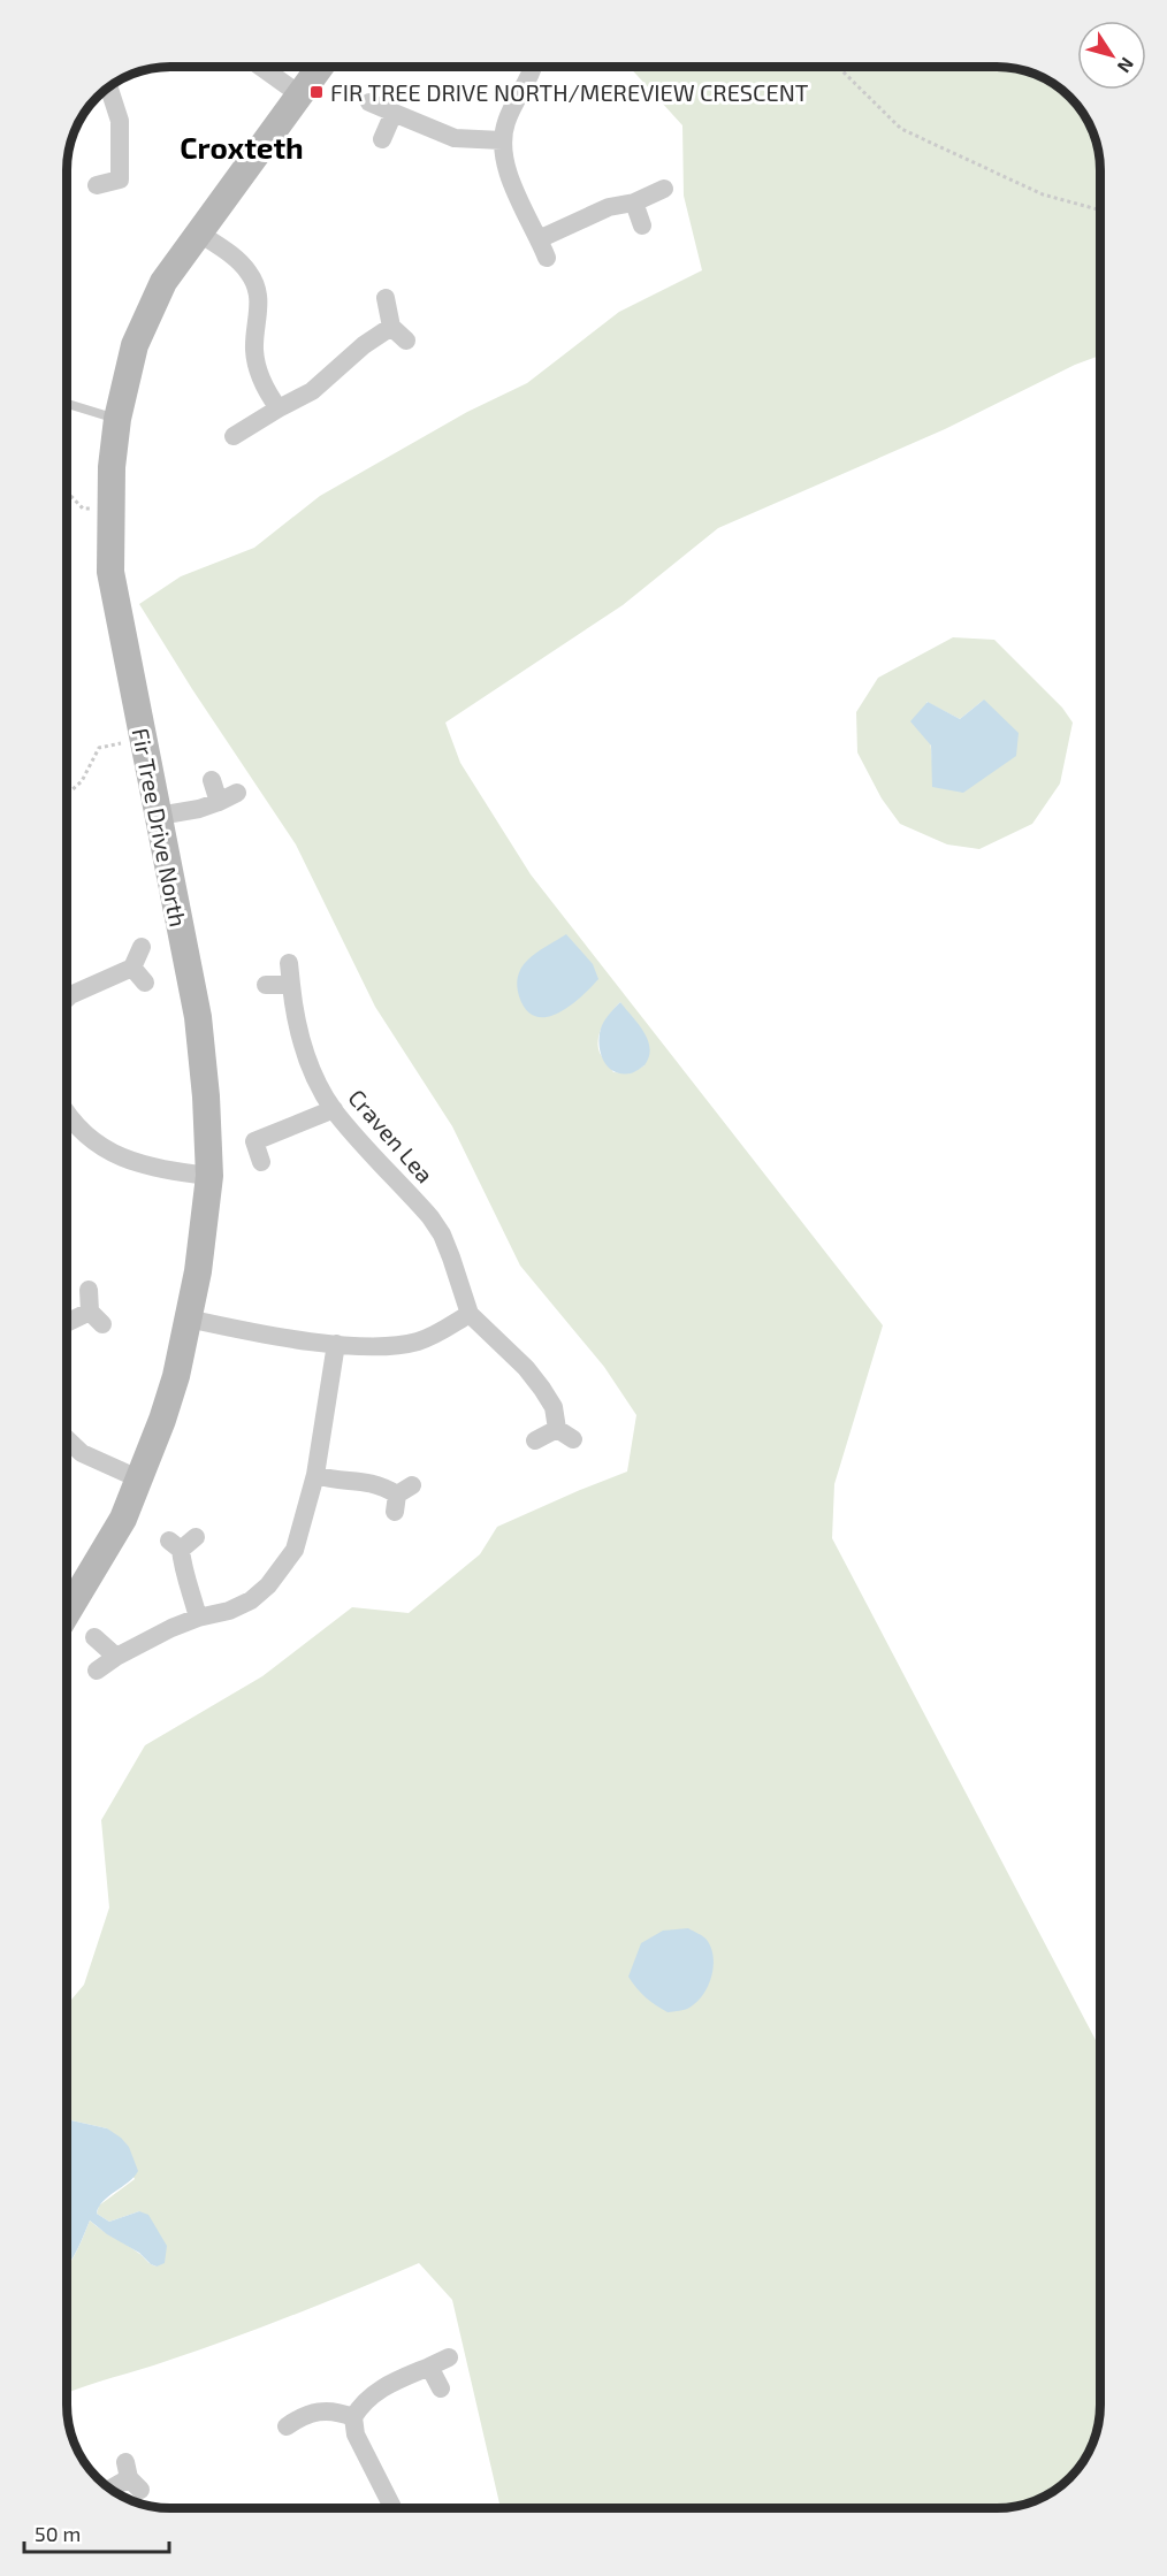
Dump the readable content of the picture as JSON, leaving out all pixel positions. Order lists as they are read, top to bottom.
{
  "streets": {
    "street": ["Fir Tree Drive North", "Craven Lea"]
  },
  "districts": ["Croxteth"],
  "places": {
    "transit": ["FIR TREE DRIVE NORTH/MEREVIEW CRESCENT"]
  },
  "scale_bar": "50 m",
  "north": "bottom right"
}
